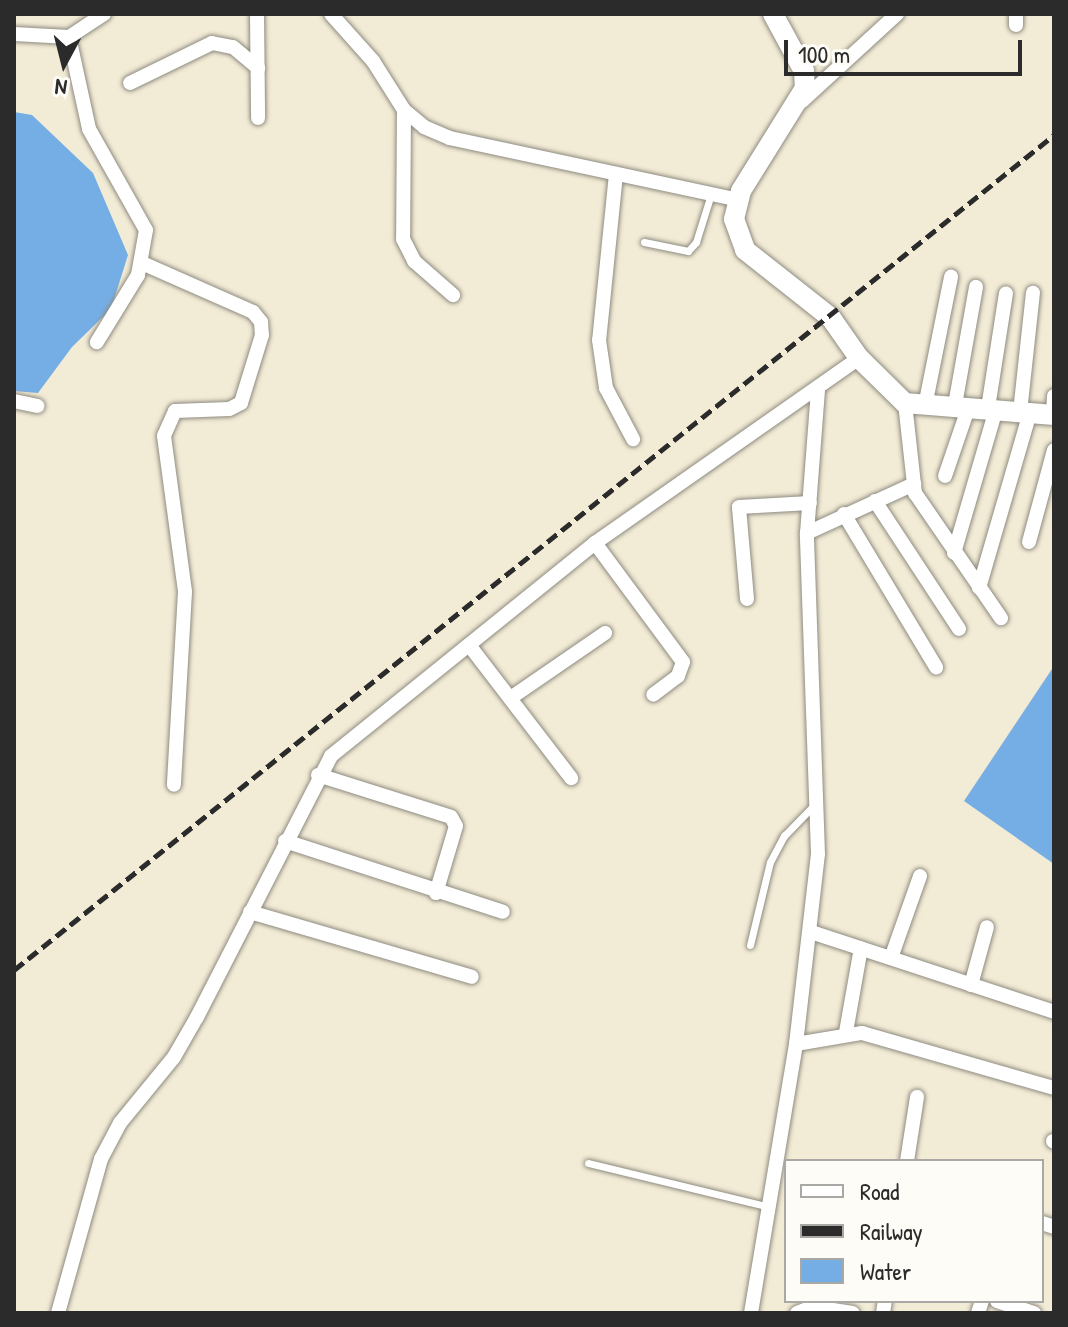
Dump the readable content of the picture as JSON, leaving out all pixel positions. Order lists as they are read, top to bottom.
{
  "legend": ["Road", "Railway", "Water"],
  "scale_bar": "100 m",
  "north": "bottom"
}
